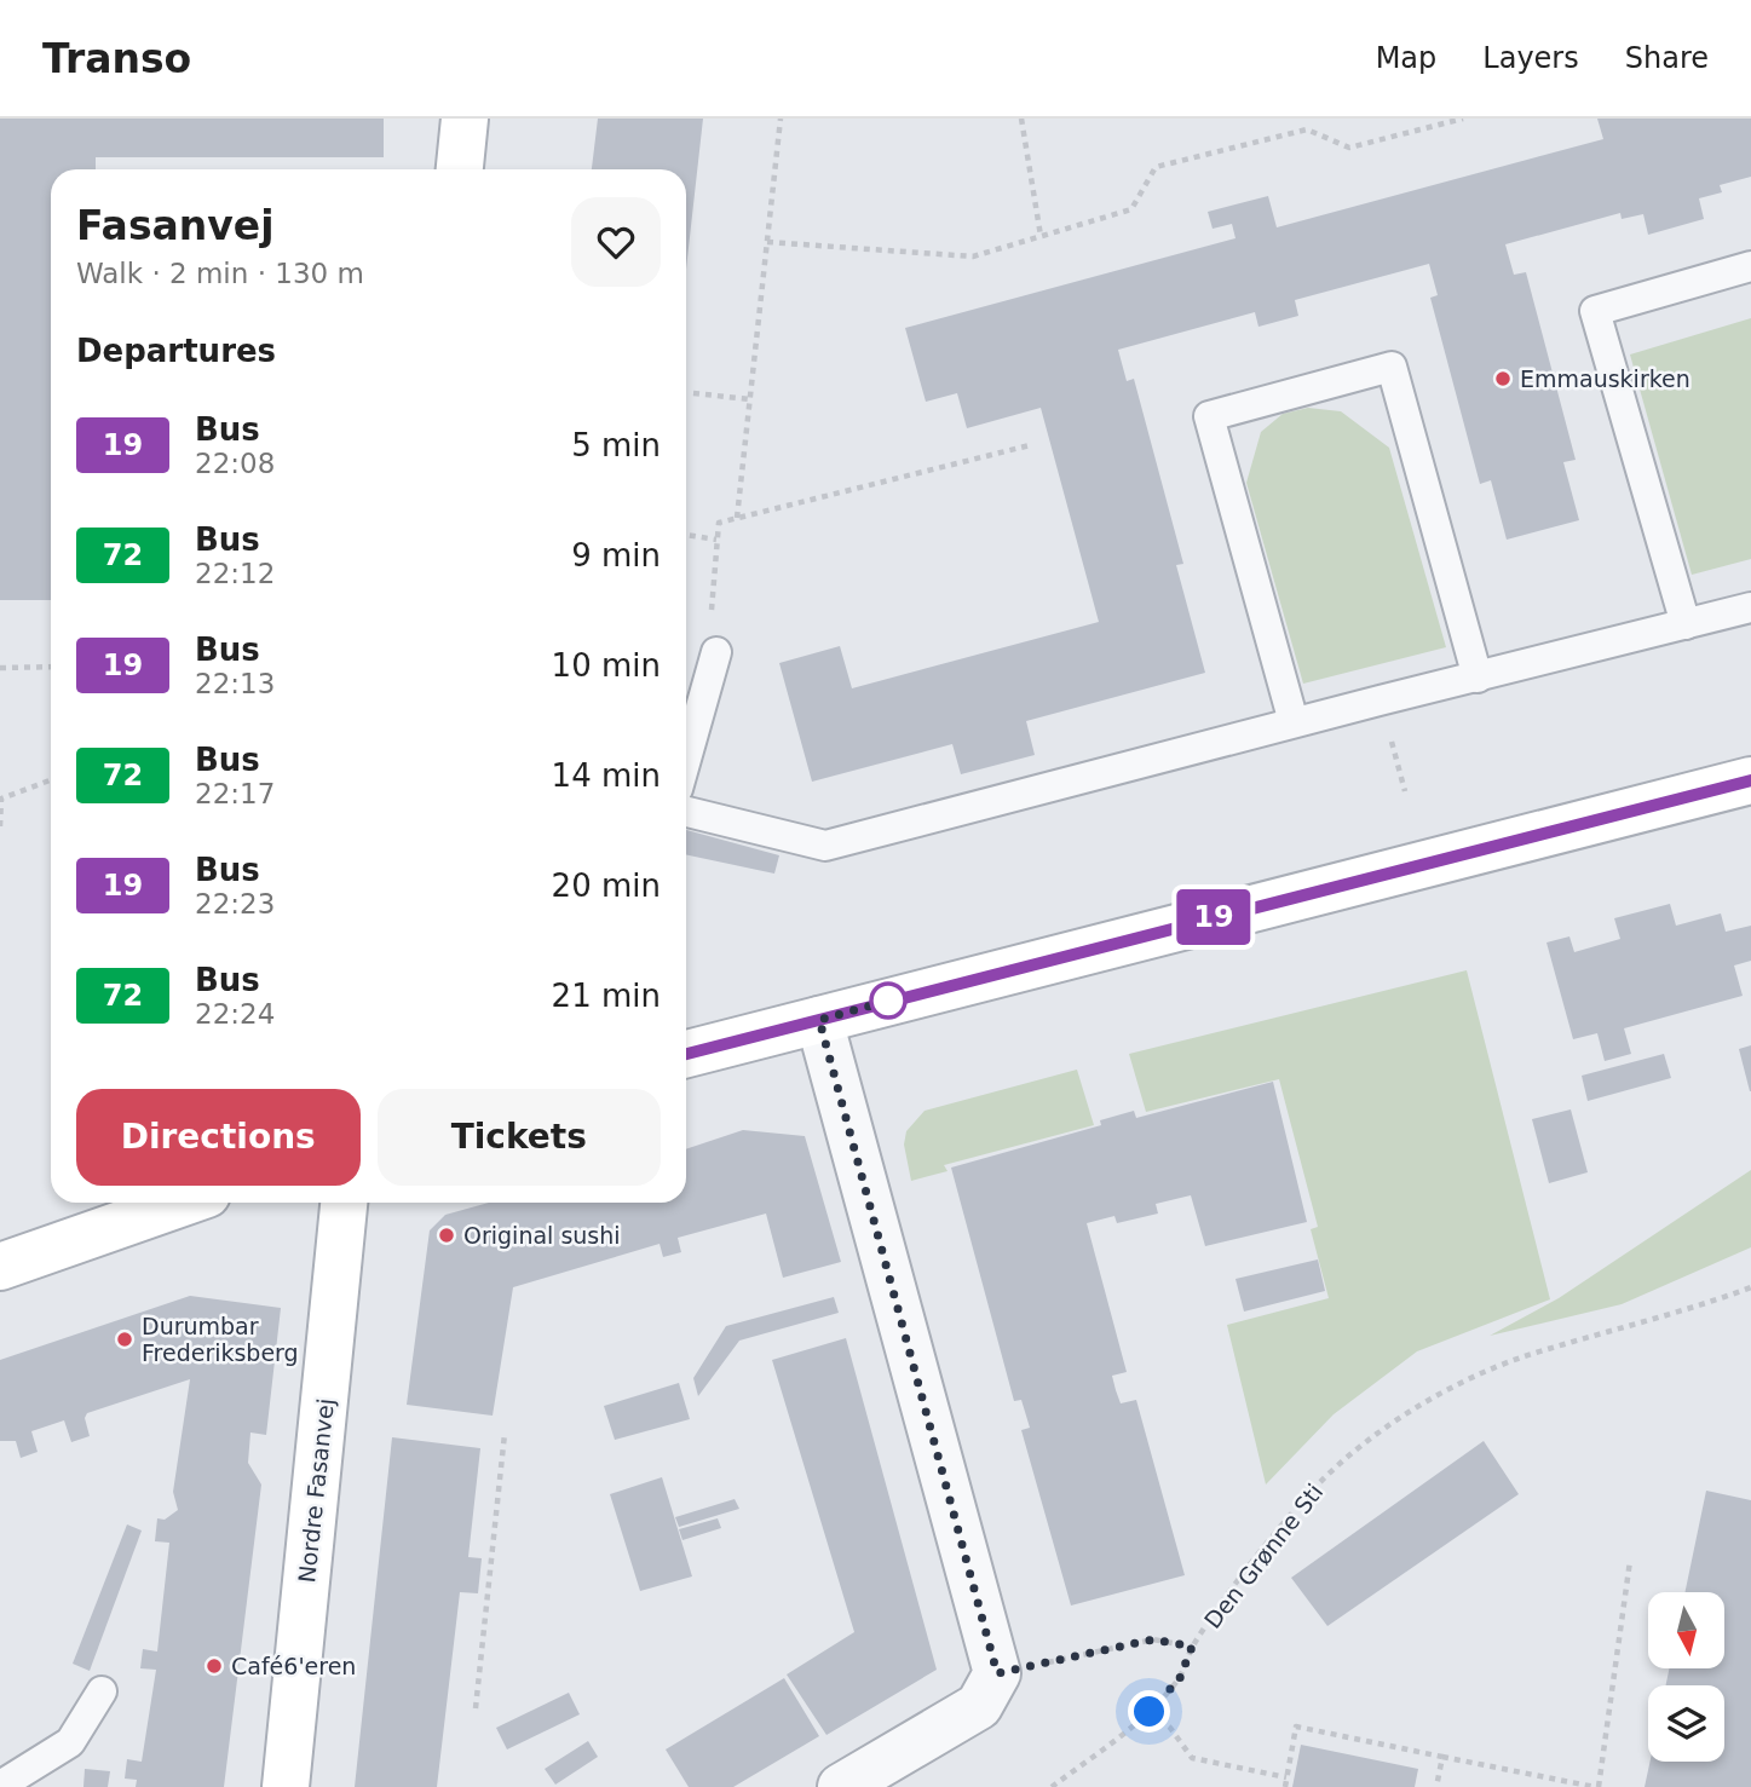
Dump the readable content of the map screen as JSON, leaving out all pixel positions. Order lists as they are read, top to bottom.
{
  "streets": {
    "street": ["Nordre Fasanvej"],
    "path": ["Den Grønne Sti"]
  },
  "places": [
    "Emmauskirken",
    "Original sushi",
    "Durumbar Frederiksberg",
    "Café6'eren"
  ],
  "lines": ["bus line 19"],
  "north": "bottom",
  "page": {
    "header": "Transo",
    "nav": ["Map", "Layers", "Share"],
    "on_map": "19",
    "heading": [
      ["Fasanvej", "Walk · 2 min · 130 m"],
      "Departures"
    ],
    "list": [
      {
        "mark": "19",
        "name": "Bus",
        "note": "22:08",
        "value": "5 min"
      },
      {
        "mark": "72",
        "name": "Bus",
        "note": "22:12",
        "value": "9 min"
      },
      {
        "mark": "19",
        "name": "Bus",
        "note": "22:13",
        "value": "10 min"
      },
      {
        "mark": "72",
        "name": "Bus",
        "note": "22:17",
        "value": "14 min"
      },
      {
        "mark": "19",
        "name": "Bus",
        "note": "22:23",
        "value": "20 min"
      },
      {
        "mark": "72",
        "name": "Bus",
        "note": "22:24",
        "value": "21 min"
      }
    ],
    "buttons": ["Directions", "Tickets"]
  }
}
